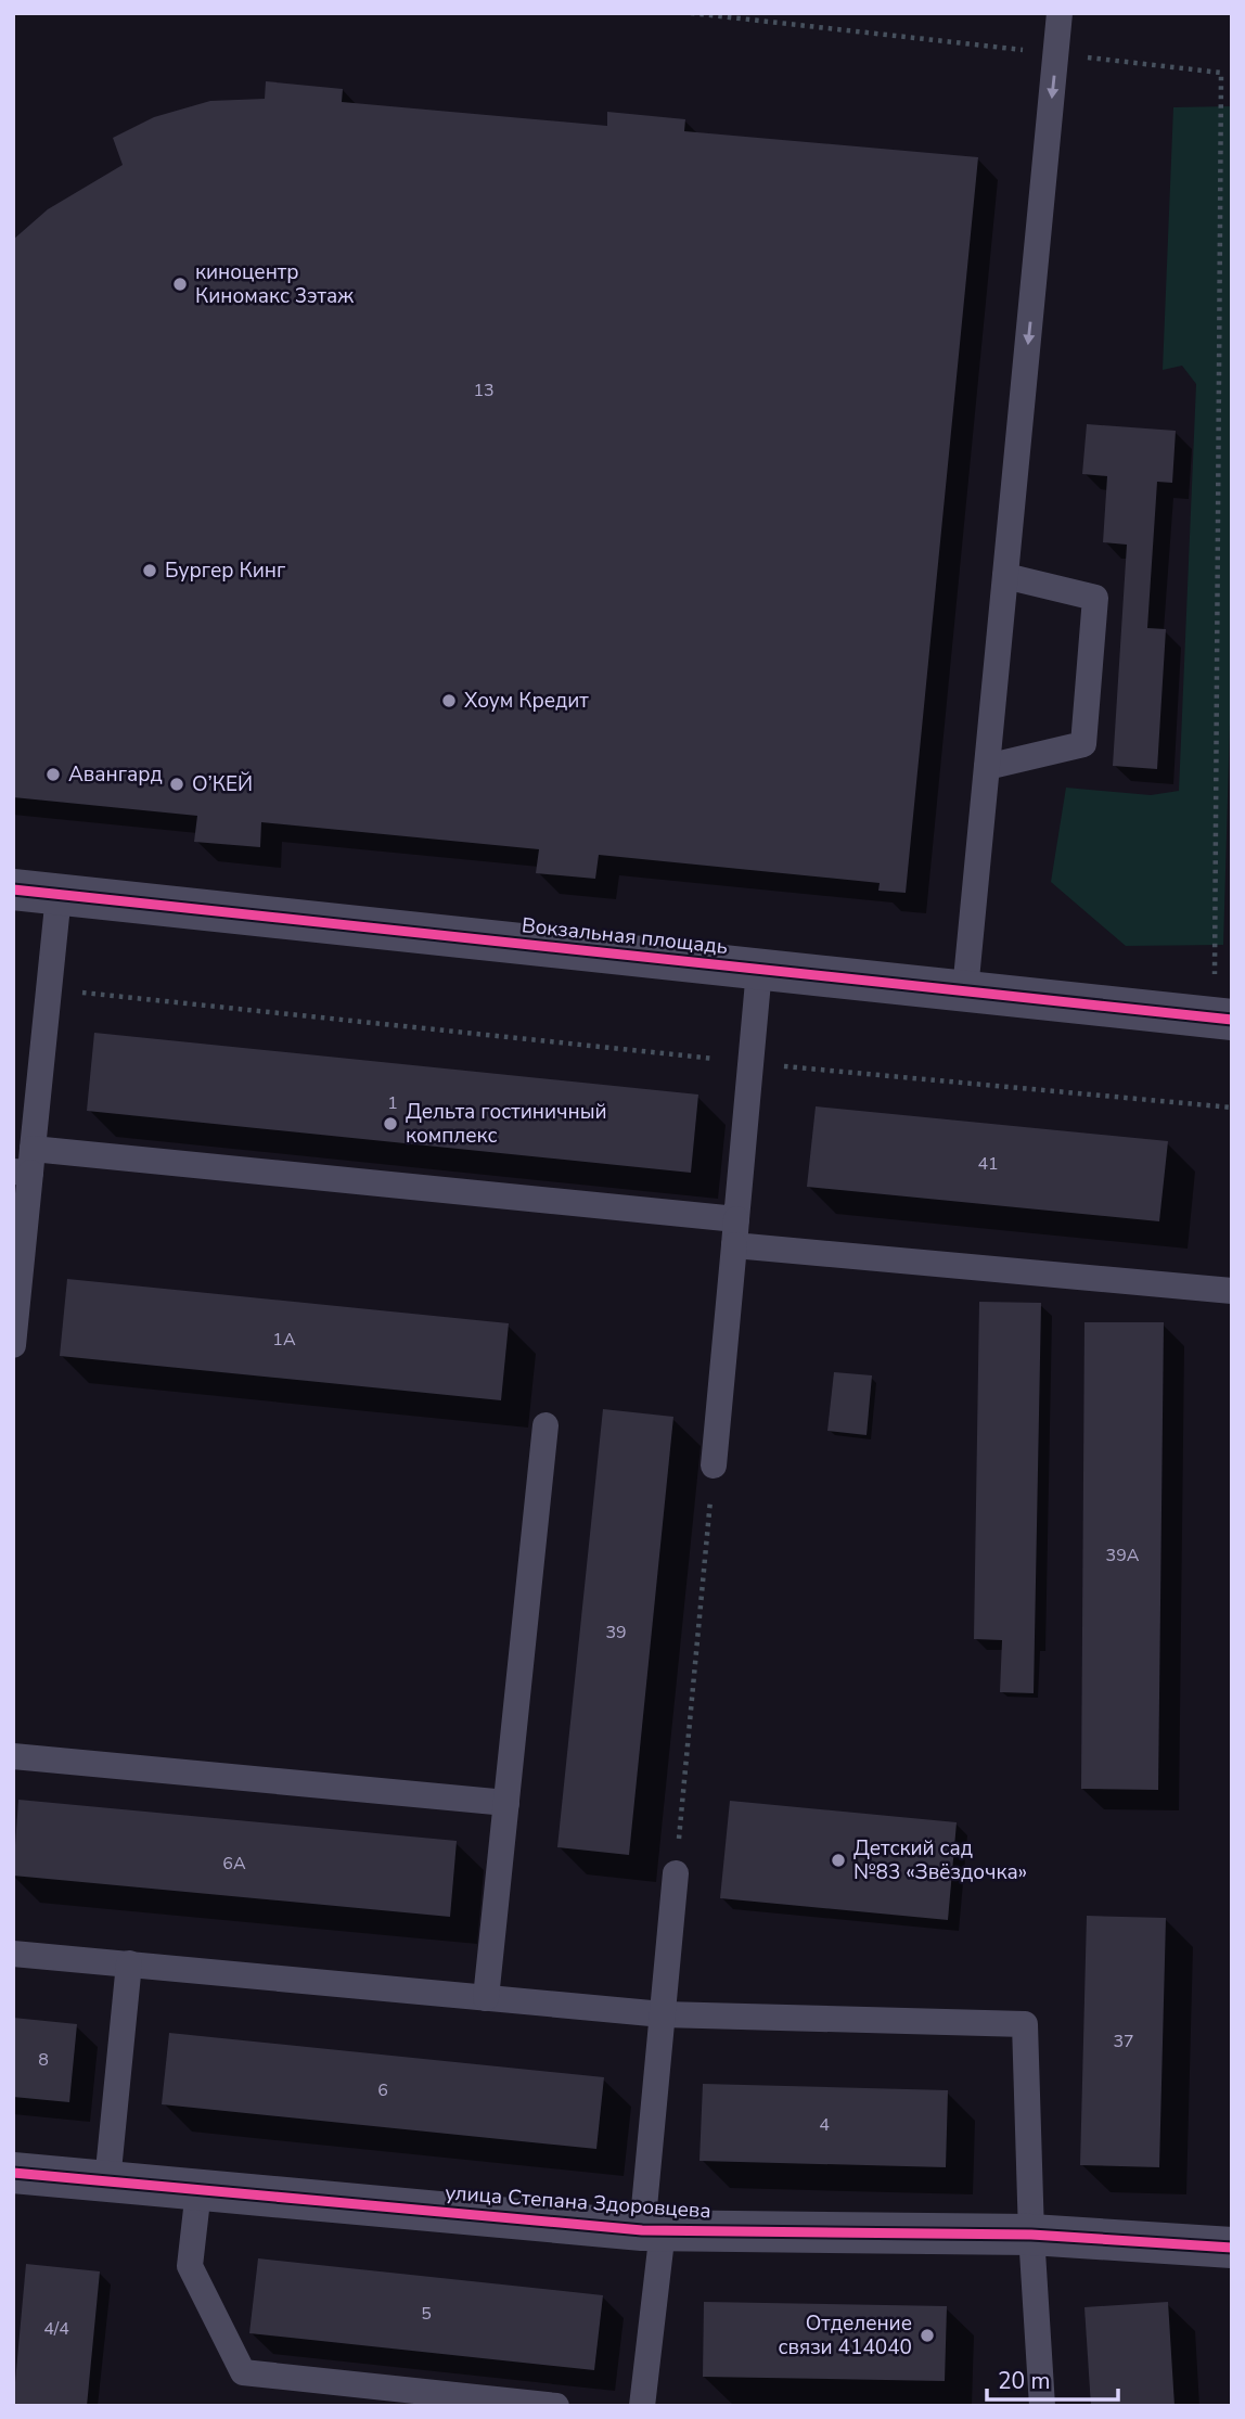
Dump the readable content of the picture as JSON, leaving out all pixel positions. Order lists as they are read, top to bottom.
{
  "streets": {
    "street": ["Вокзальная площадь", "улица Степана Здоровцева"]
  },
  "places": [
    "киноцентр Киномакс 3этаж",
    "Бургер Кинг",
    "Хоум Кредит",
    "Авангард",
    "О’КЕЙ",
    "Дельта гостиничный комплекс",
    "Детский сад №83 «Звёздочка»",
    "Отделение связи 414040"
  ],
  "house_numbers": [
    "13",
    "1",
    "41",
    "1А",
    "39А",
    "39",
    "6А",
    "37",
    "8",
    "6",
    "4",
    "5",
    "4/4"
  ],
  "scale_bar": "20 m"
}
